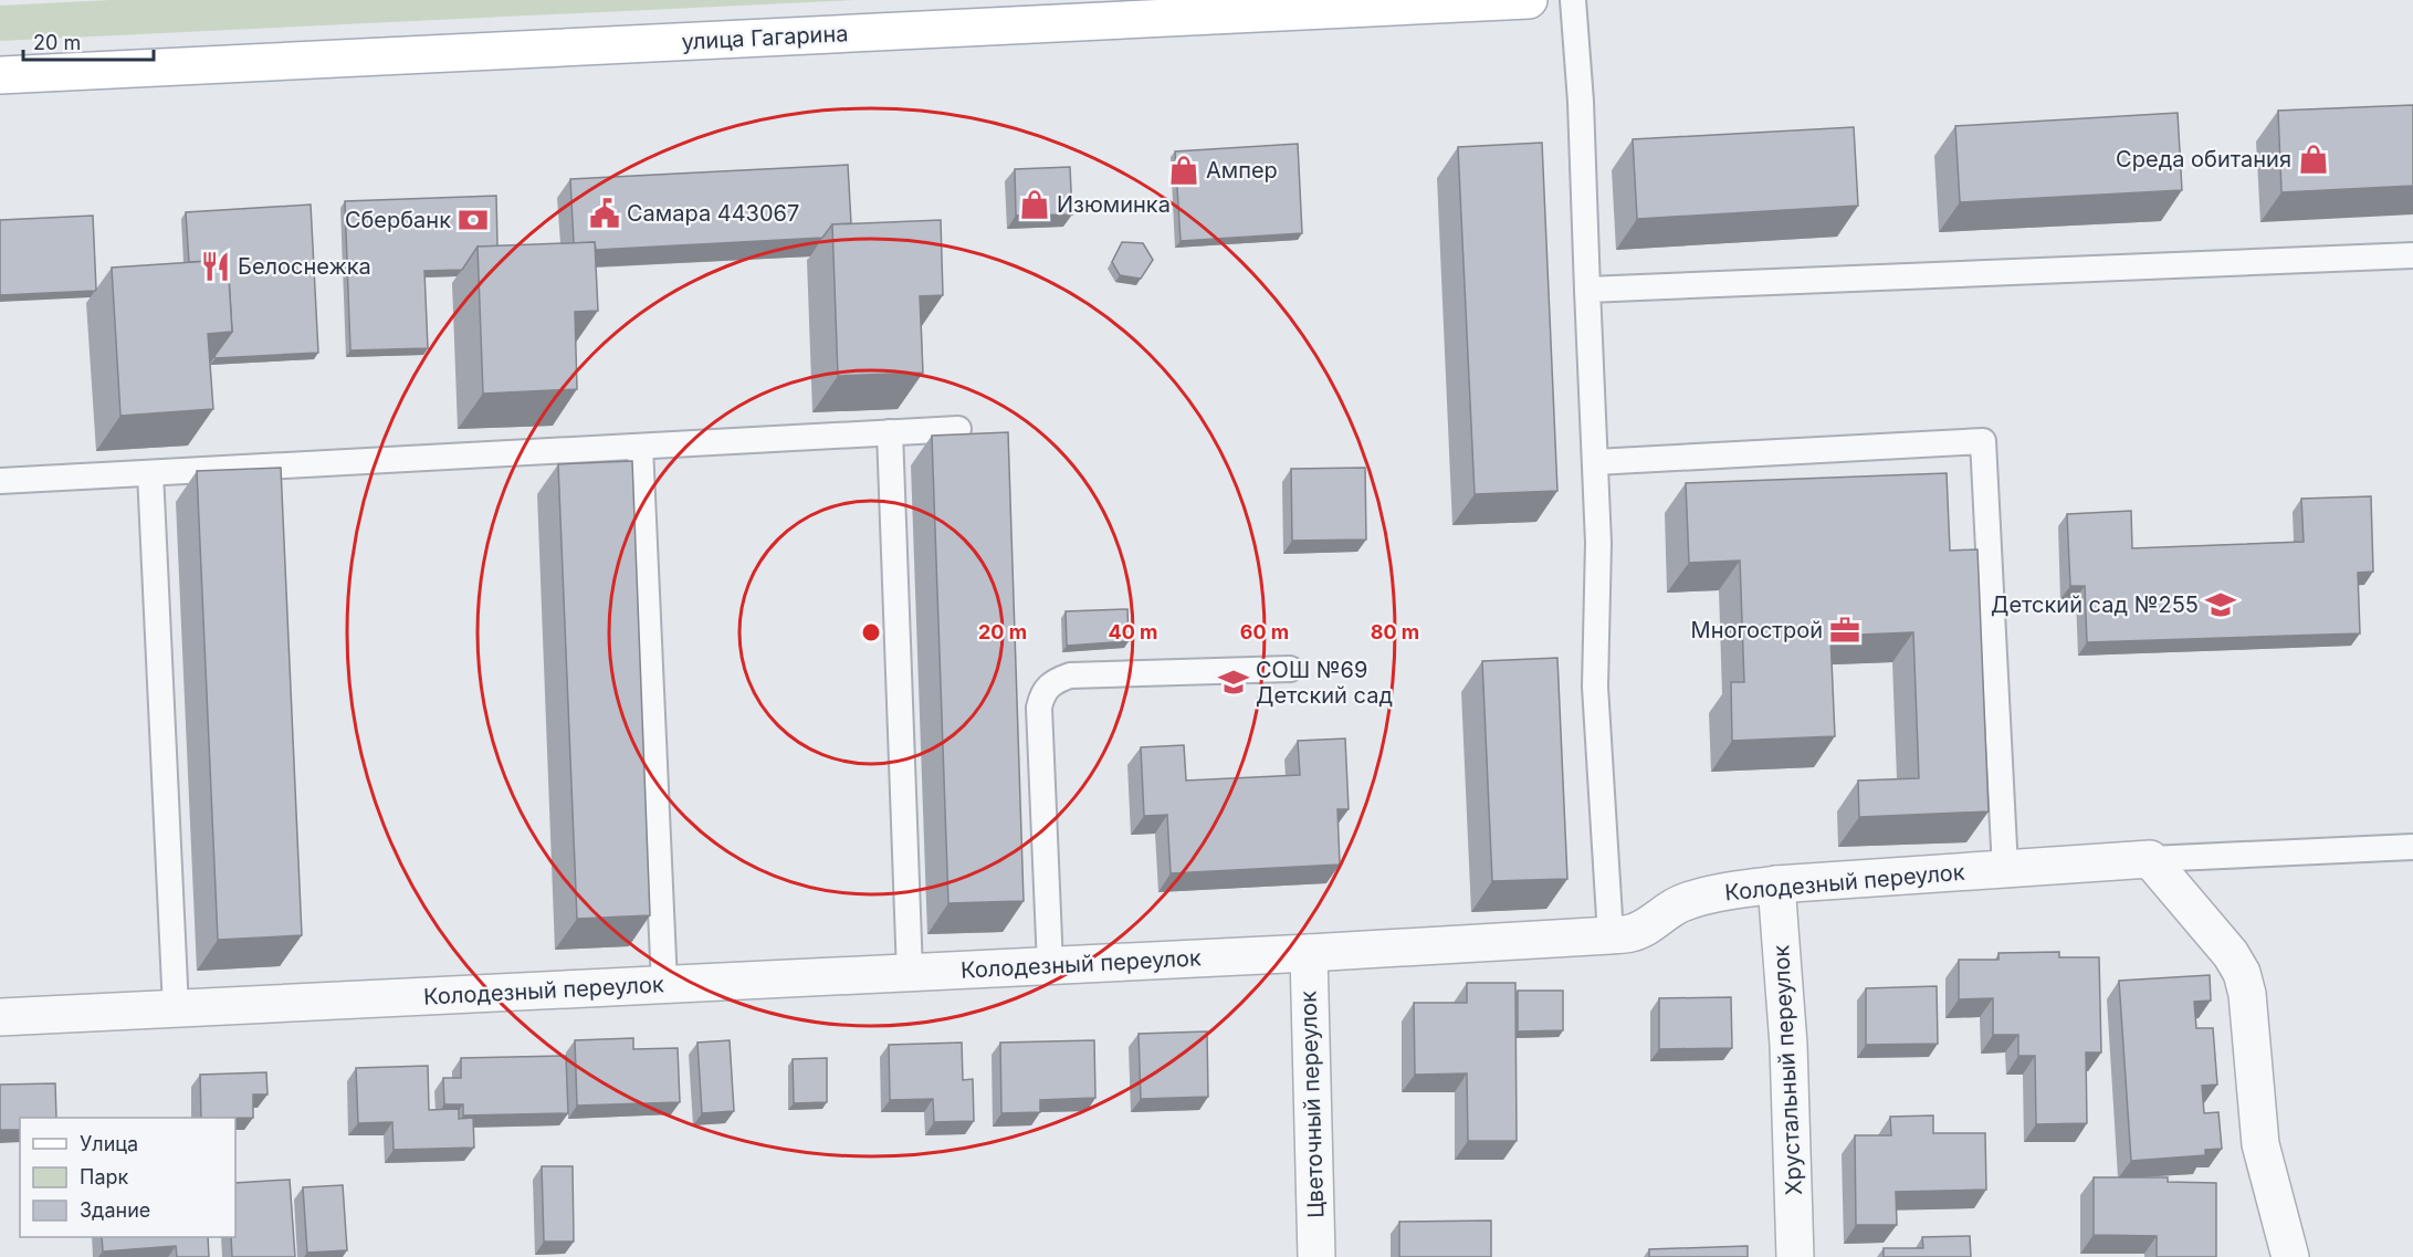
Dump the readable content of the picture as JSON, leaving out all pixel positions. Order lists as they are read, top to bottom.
{
  "streets": {
    "main road": ["улица Гагарина"],
    "street": ["Колодезный переулок", "Хрустальный переулок", "Цветочный переулок"]
  },
  "crossings": [
    ["Колодезный переулок", "Хрустальный переулок"],
    ["Колодезный переулок", "Цветочный переулок"]
  ],
  "places": {
    "shop": ["Среда обитания", "Ампер", "Изюминка"],
    "public building": ["Самара 443067"],
    "bank": ["Сбербанк"],
    "restaurant": ["Белоснежка"],
    "school or university": ["Детский сад №255", "СОШ №69 Детский сад"],
    "office": ["Многострой"]
  },
  "legend": ["Улица", "Парк", "Здание"],
  "scale_bar": "20 m",
  "rings": [
    "20 m",
    "40 m",
    "60 m",
    "80 m"
  ]
}
